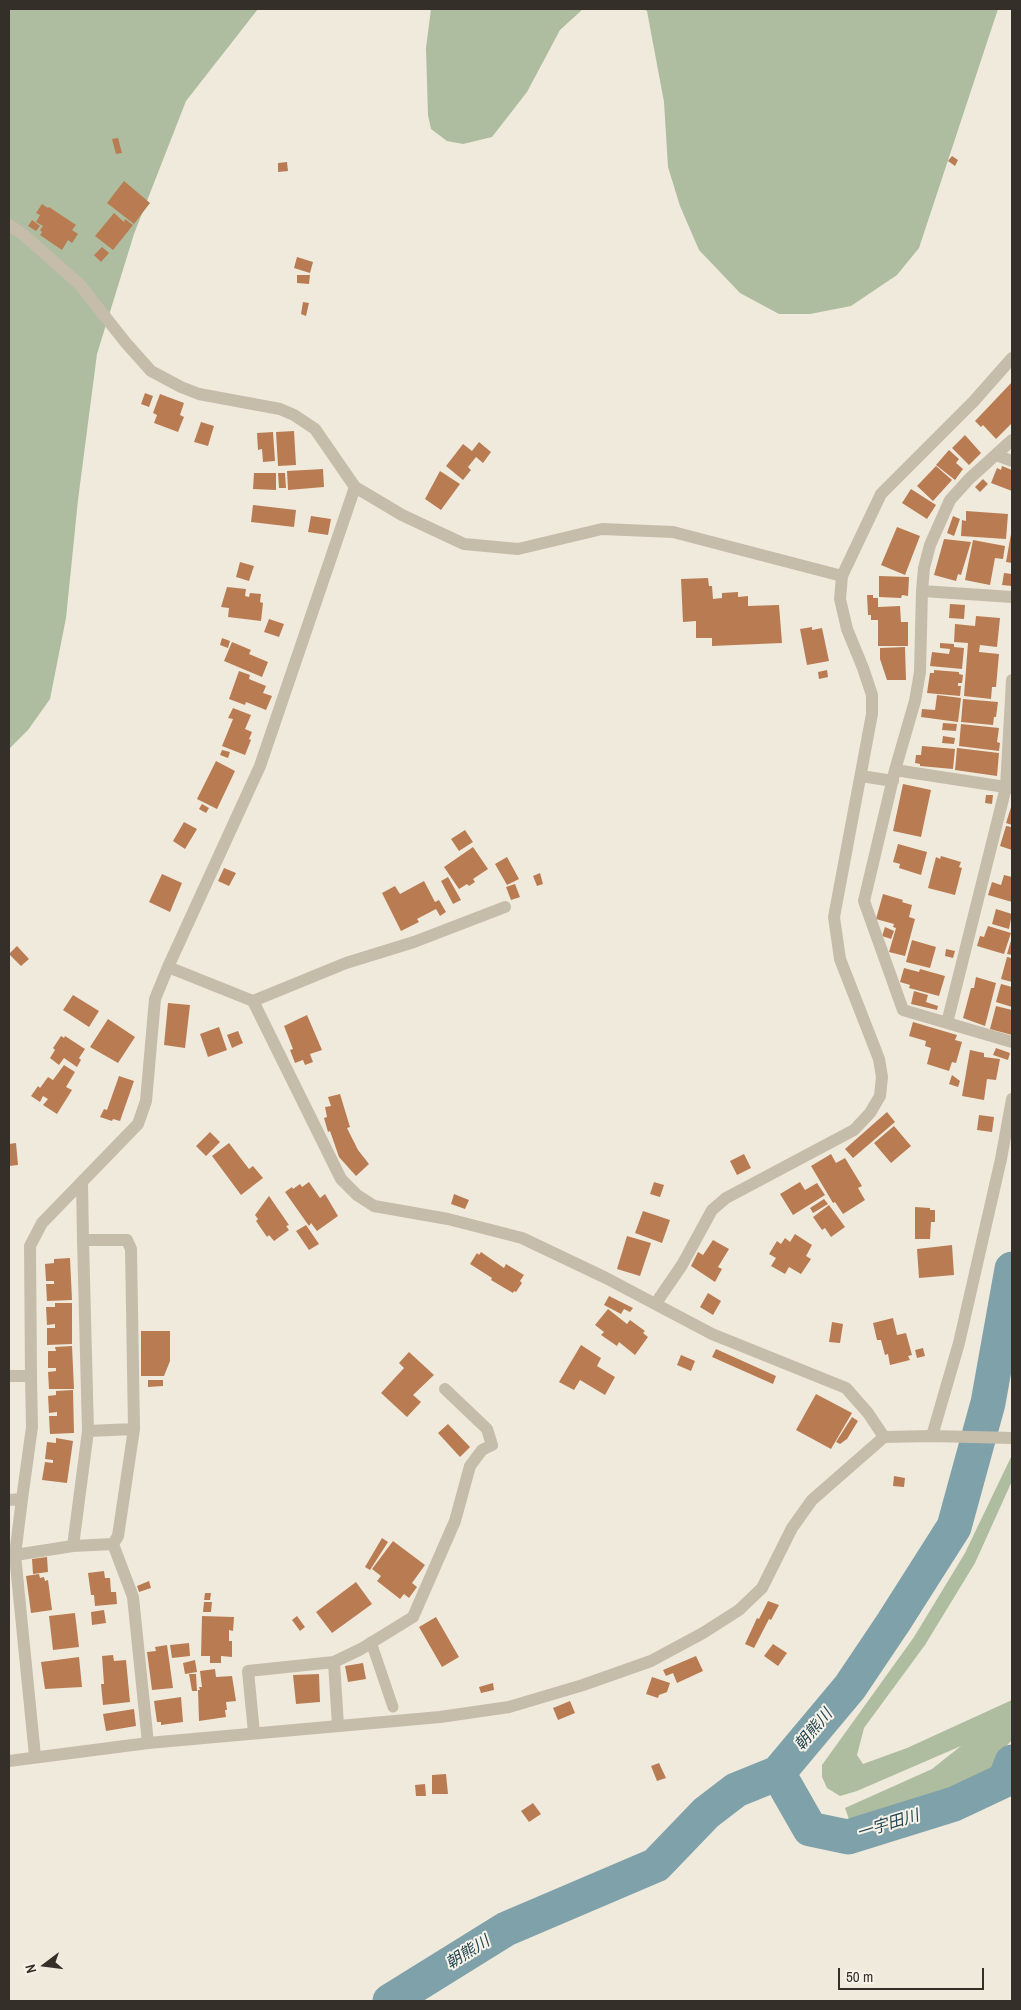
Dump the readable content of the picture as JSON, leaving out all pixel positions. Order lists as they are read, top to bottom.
{
  "water": ["朝熊川", "一宇田川"],
  "scale_bar": "50 m",
  "north": "left"
}
